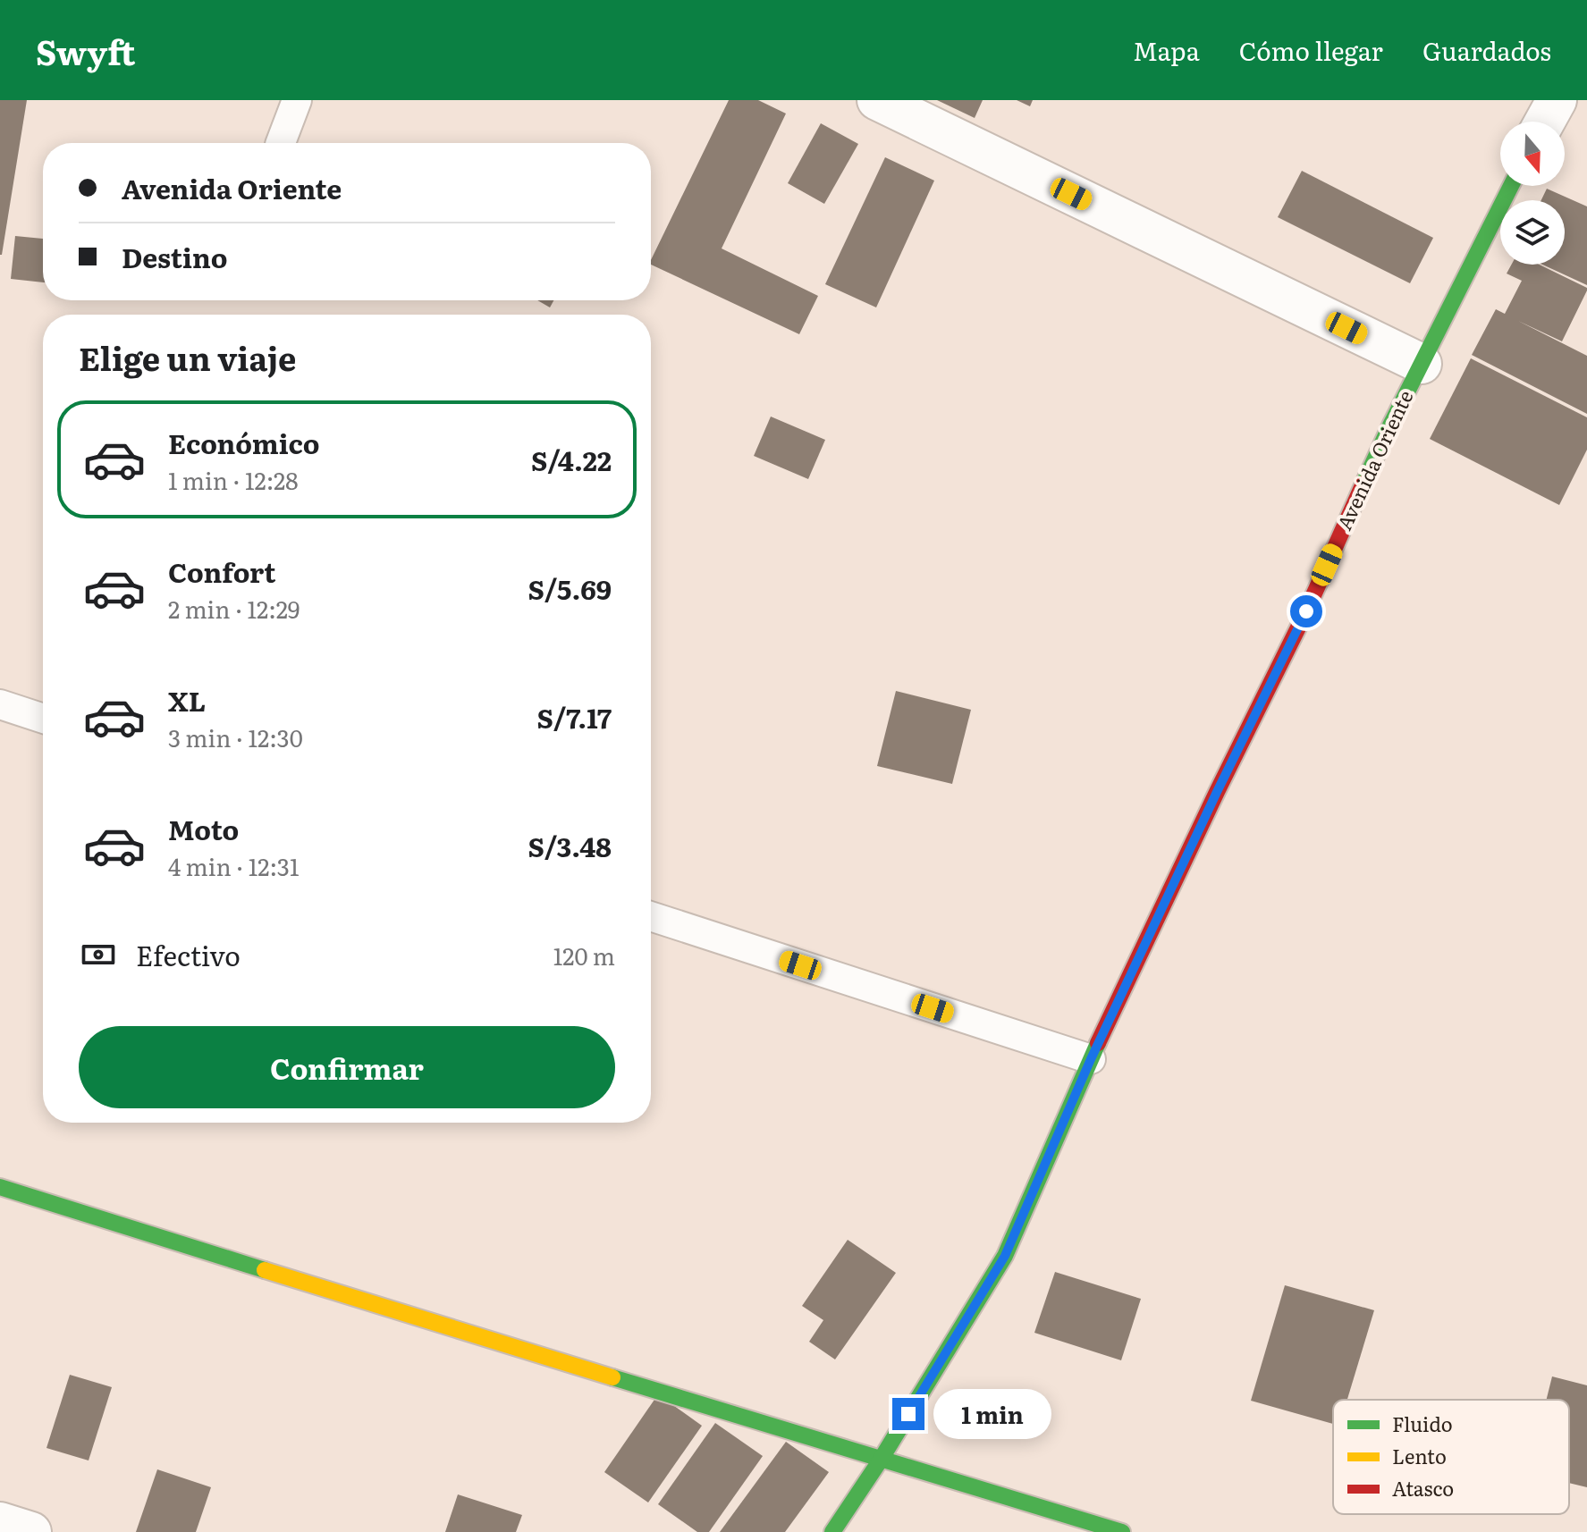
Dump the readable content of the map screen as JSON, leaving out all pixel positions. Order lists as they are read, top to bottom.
{
  "streets": {
    "street": ["Avenida Oriente"]
  },
  "legend": ["Fluido", "Lento", "Atasco"],
  "north": "bottom",
  "page": {
    "header": "Swyft",
    "nav": ["Mapa", "Cómo llegar", "Guardados"],
    "banner": ["Avenida Oriente", "Destino"],
    "heading": "Elige un viaje",
    "list": [
      {
        "name": "Económico",
        "note": "1 min · 12:28",
        "value": "S/4.22"
      },
      {
        "name": "Confort",
        "note": "2 min · 12:29",
        "value": "S/5.69"
      },
      {
        "name": "XL",
        "note": "3 min · 12:30",
        "value": "S/7.17"
      },
      {
        "name": "Moto",
        "note": "4 min · 12:31",
        "value": "S/3.48"
      }
    ],
    "pay": ["Efectivo", "120 m"],
    "buttons": "Confirmar",
    "bubble": "1 min"
  }
}
